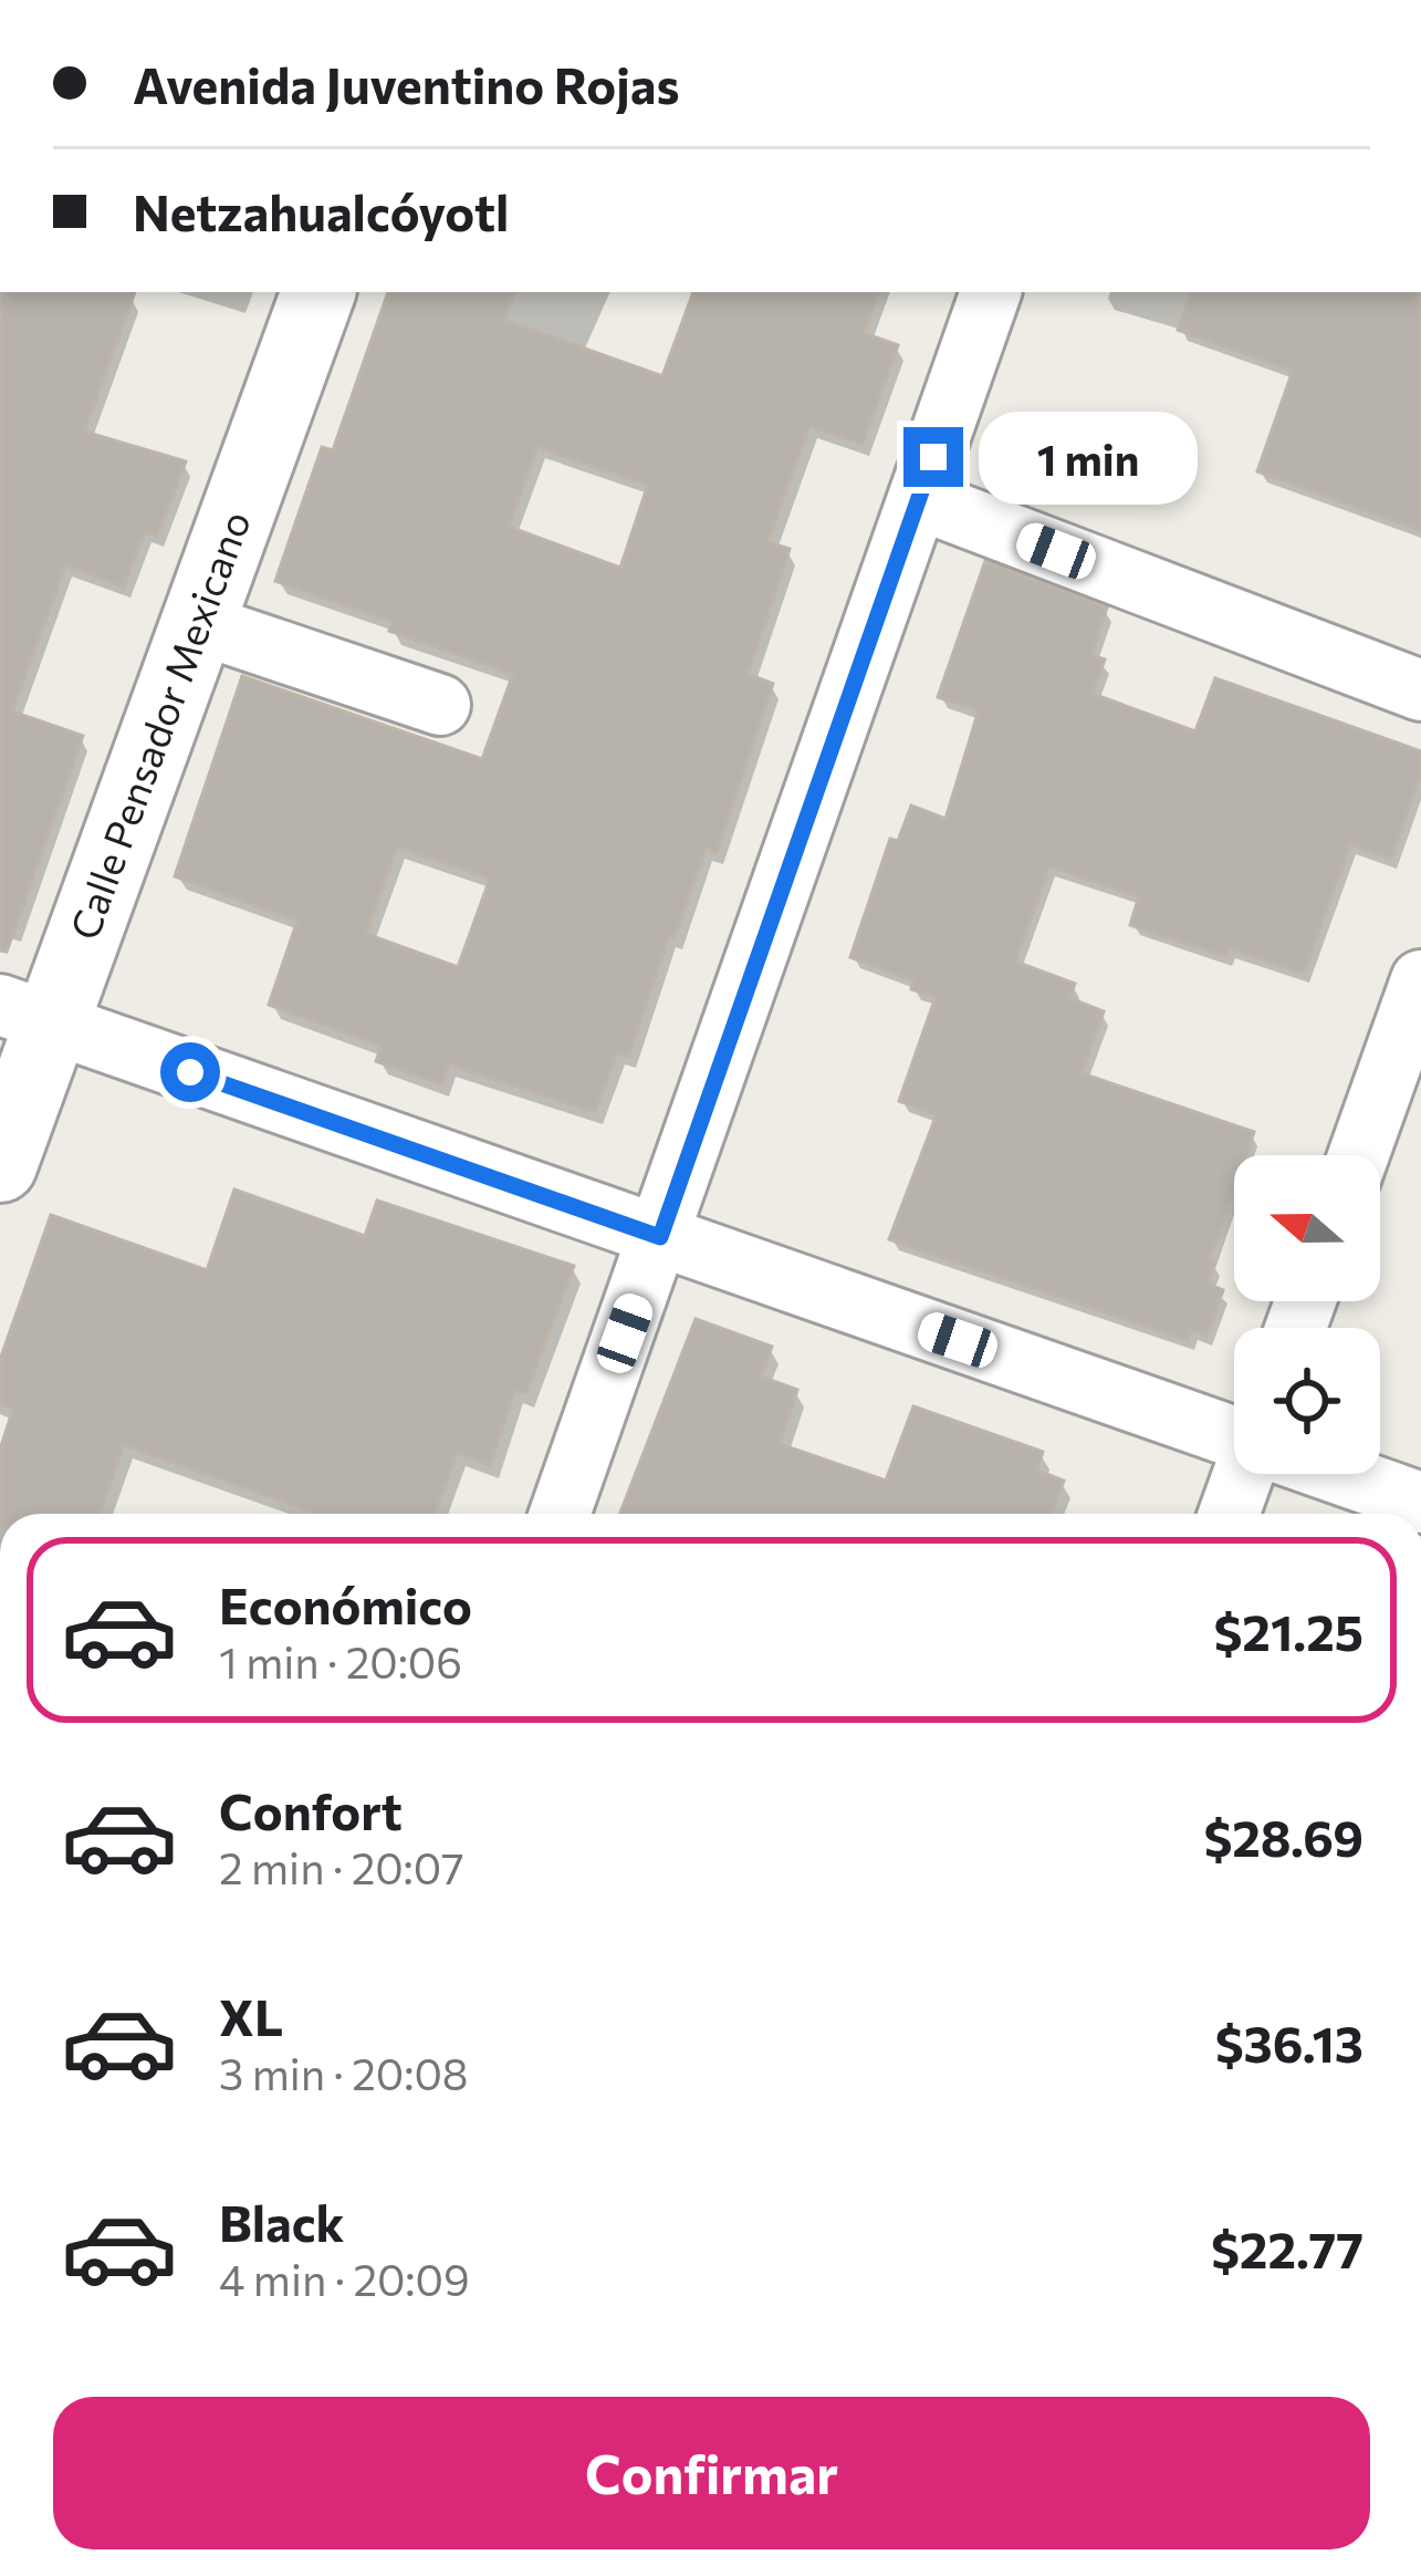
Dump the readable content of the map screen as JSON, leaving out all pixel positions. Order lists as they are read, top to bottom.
{
  "streets": {
    "street": ["Calle Pensador Mexicano"]
  },
  "north": "left",
  "page": {
    "banner": ["Avenida Juventino Rojas", "Netzahualcóyotl"],
    "bubble": "1 min",
    "list": [
      {
        "name": "Económico",
        "note": "1 min · 20:06",
        "value": "$21.25"
      },
      {
        "name": "Confort",
        "note": "2 min · 20:07",
        "value": "$28.69"
      },
      {
        "name": "XL",
        "note": "3 min · 20:08",
        "value": "$36.13"
      },
      {
        "name": "Black",
        "note": "4 min · 20:09",
        "value": "$22.77"
      }
    ],
    "buttons": "Confirmar"
  }
}
